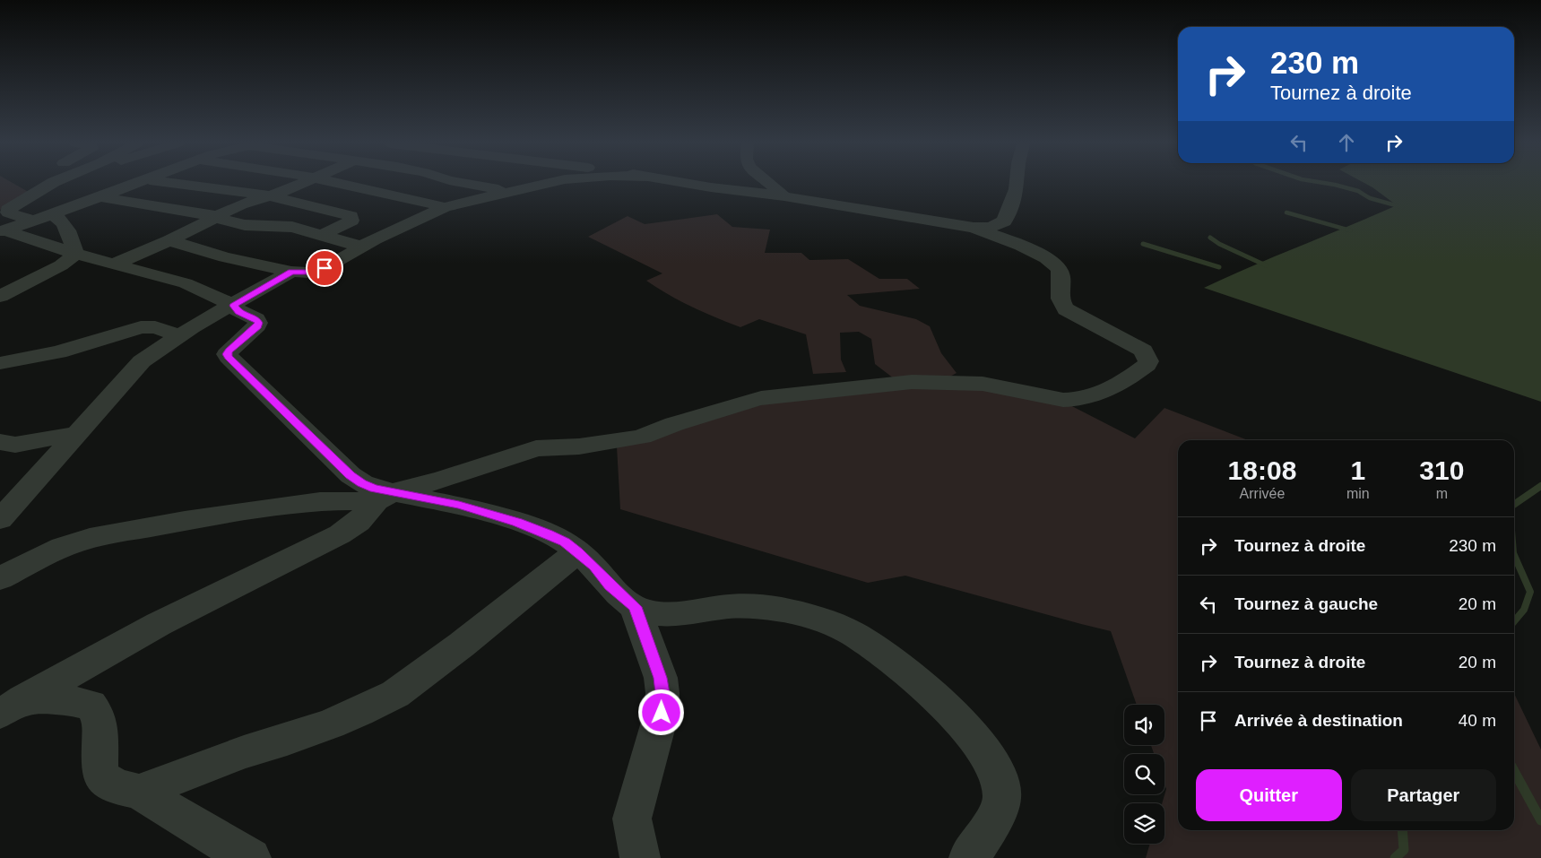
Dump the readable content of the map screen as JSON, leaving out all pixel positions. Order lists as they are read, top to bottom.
{
  "page": {
    "turn": ["230 m", "Tournez à droite"],
    "eta": [
      "18:08",
      "Arrivée",
      "1",
      "min",
      "310",
      "m"
    ],
    "list": [
      {
        "name": "Tournez à droite",
        "value": "230 m"
      },
      {
        "name": "Tournez à gauche",
        "value": "20 m"
      },
      {
        "name": "Tournez à droite",
        "value": "20 m"
      },
      {
        "name": "Arrivée à destination",
        "value": "40 m"
      }
    ],
    "buttons": ["Quitter", "Partager"]
  }
}
